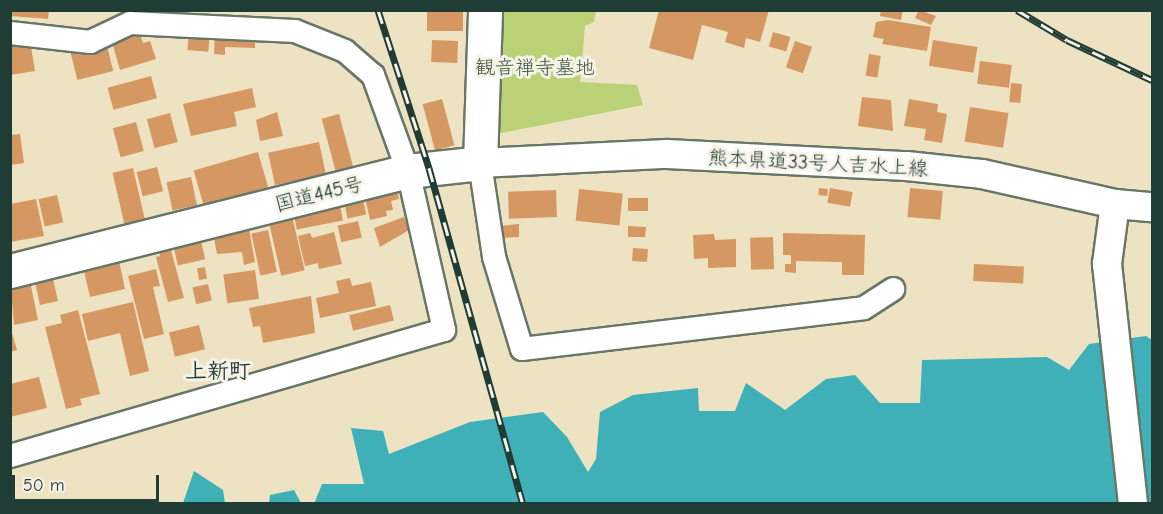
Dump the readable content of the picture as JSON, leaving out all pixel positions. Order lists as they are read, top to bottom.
{
  "streets": {
    "highway": ["国道445号"],
    "main road": ["熊本県道33号人吉水上線"]
  },
  "crossings": [
    ["熊本県道33号人吉水上線", "国道445号"]
  ],
  "districts": ["上新町"],
  "parks": ["観音禅寺墓地"],
  "scale_bar": "50 m"
}
